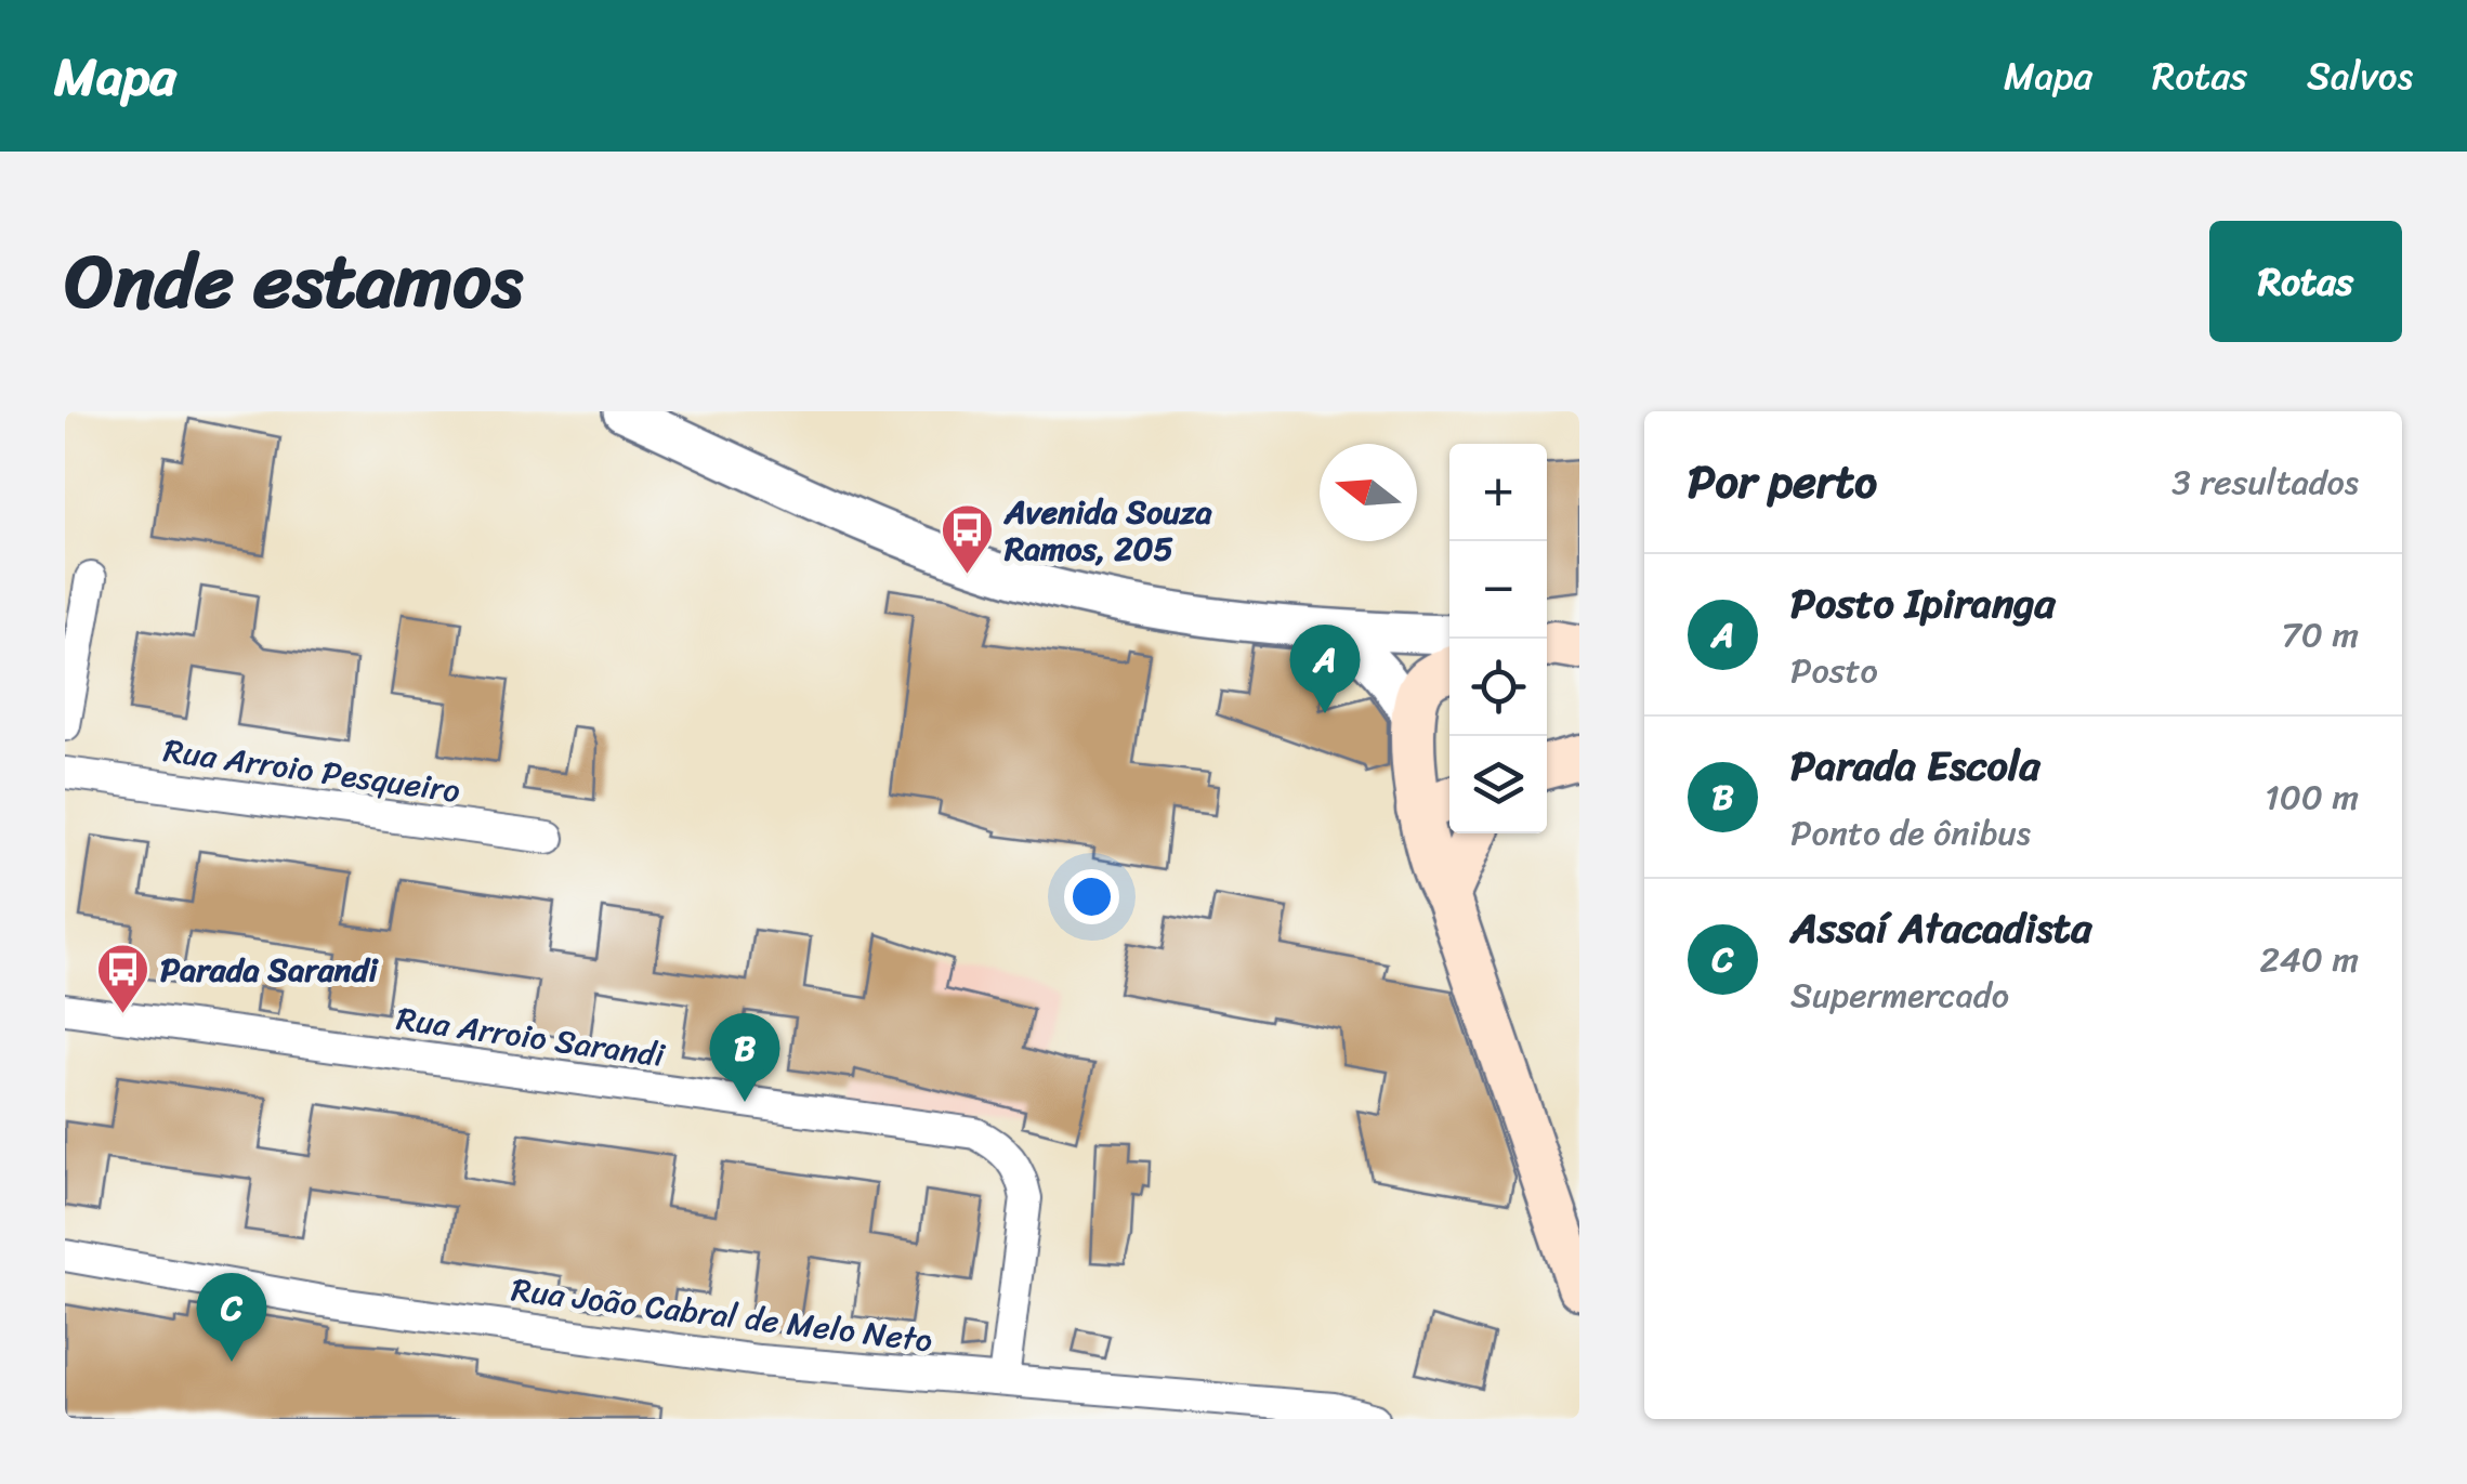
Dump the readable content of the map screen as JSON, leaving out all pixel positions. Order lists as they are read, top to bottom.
{
  "streets": {
    "street": ["Rua Arroio Pesqueiro", "Rua Arroio Sarandi", "Rua João Cabral de Melo Neto"]
  },
  "crossings": [
    ["Rua Arroio Sarandi", "Rua João Cabral de Melo Neto"]
  ],
  "places": {
    "bus stop": ["Avenida Souza Ramos, 205", "Parada Sarandi"]
  },
  "north": "left",
  "page": {
    "header": "Mapa",
    "nav": ["Mapa", "Rotas", "Salvos"],
    "title": "Onde estamos",
    "buttons": "Rotas",
    "heading": ["Por perto", "3 resultados"],
    "map_buttons": ["+", "−"],
    "list": [
      {
        "mark": "A",
        "name": "Posto Ipiranga",
        "note": "Posto",
        "value": "70 m"
      },
      {
        "mark": "B",
        "name": "Parada Escola",
        "note": "Ponto de ônibus",
        "value": "100 m"
      },
      {
        "mark": "C",
        "name": "Assaí Atacadista",
        "note": "Supermercado",
        "value": "240 m"
      }
    ],
    "pins": ["A", "B", "C"]
  }
}
